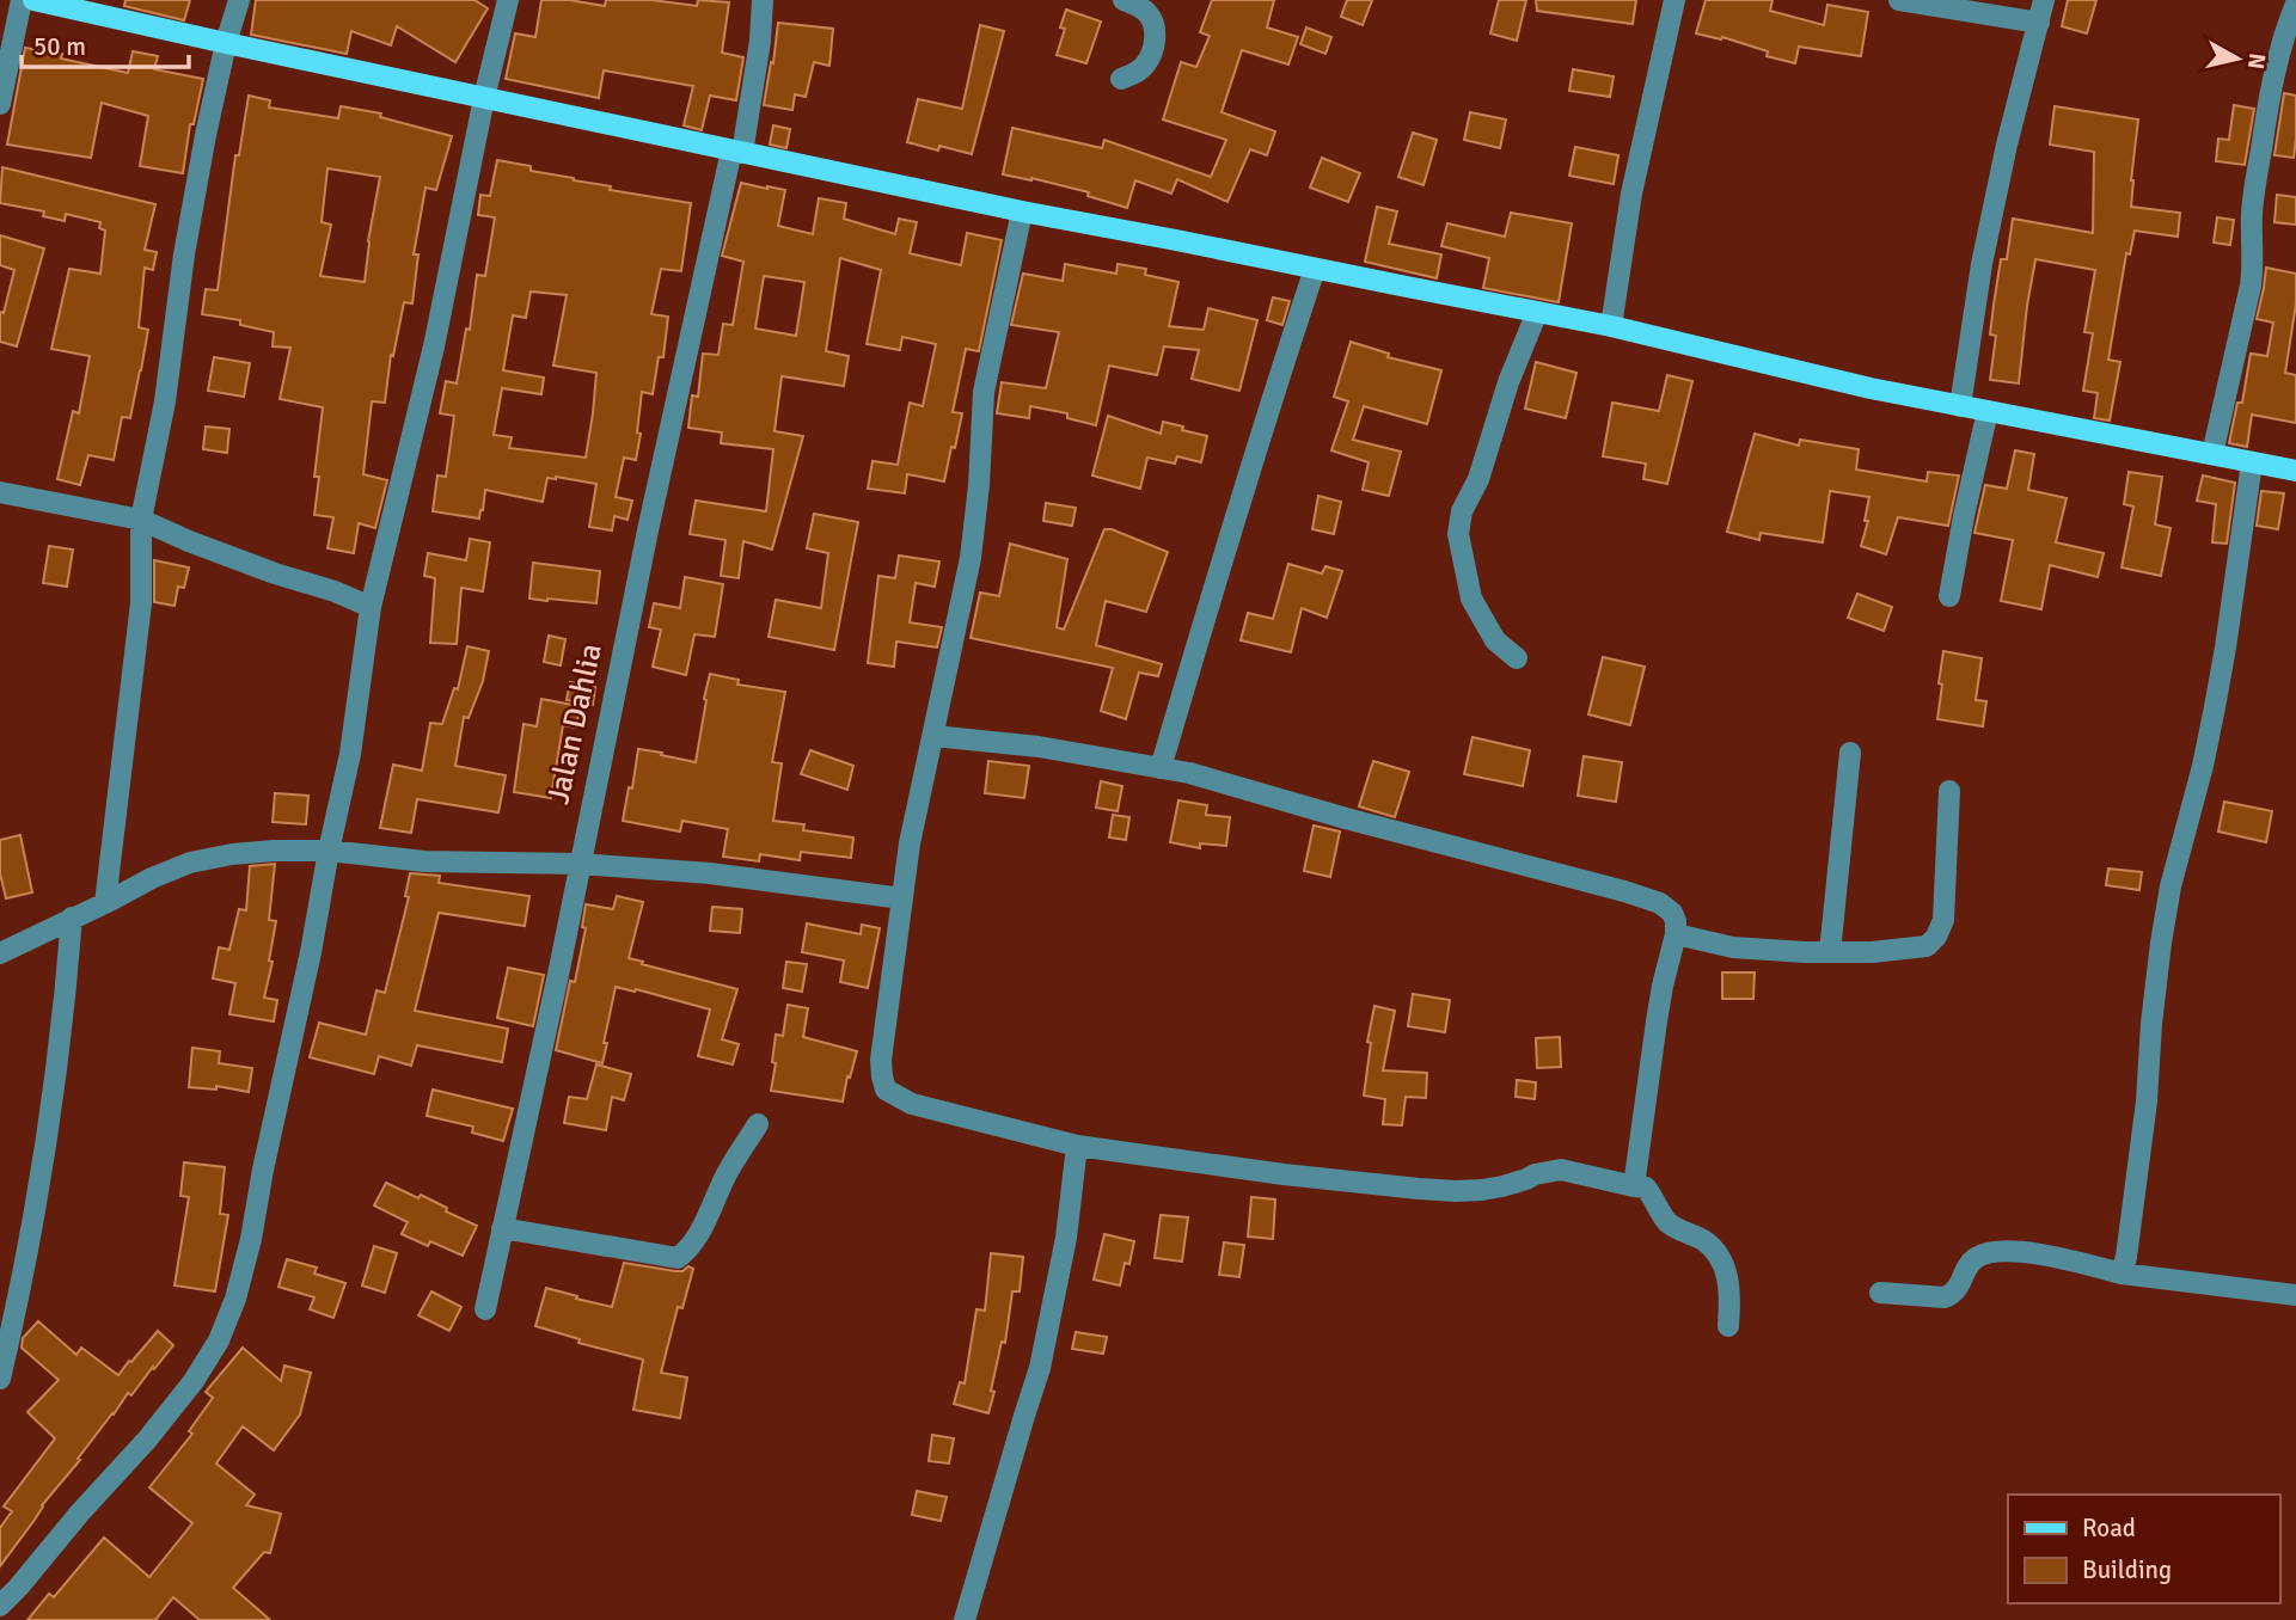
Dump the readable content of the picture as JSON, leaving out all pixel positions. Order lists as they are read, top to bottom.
{
  "streets": {
    "street": ["Jalan Dahlia"]
  },
  "legend": ["Road", "Building"],
  "scale_bar": "50 m",
  "north": "right"
}
